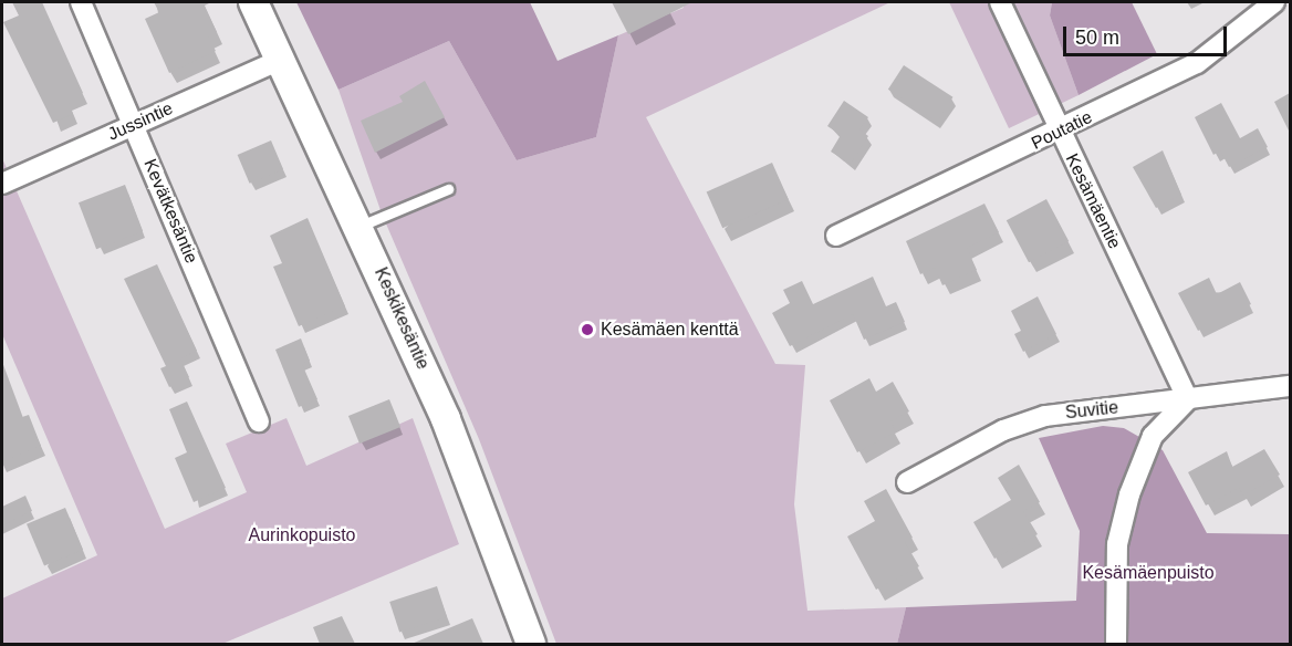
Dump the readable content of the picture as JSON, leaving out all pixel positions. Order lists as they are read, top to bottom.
{
  "streets": {
    "street": [
      "Jussintie",
      "Poutatie",
      "Kesämäentie",
      "Kevätkesäntie",
      "Keskikesäntie",
      "Suvitie"
    ]
  },
  "crossings": [
    ["Jussintie", "Kevätkesäntie"],
    ["Jussintie", "Keskikesäntie"],
    ["Poutatie", "Kesämäentie"],
    ["Kesämäentie", "Suvitie"]
  ],
  "parks": ["Aurinkopuisto", "Kesämäenpuisto"],
  "places": ["Kesämäen kenttä"],
  "scale_bar": "50 m"
}
